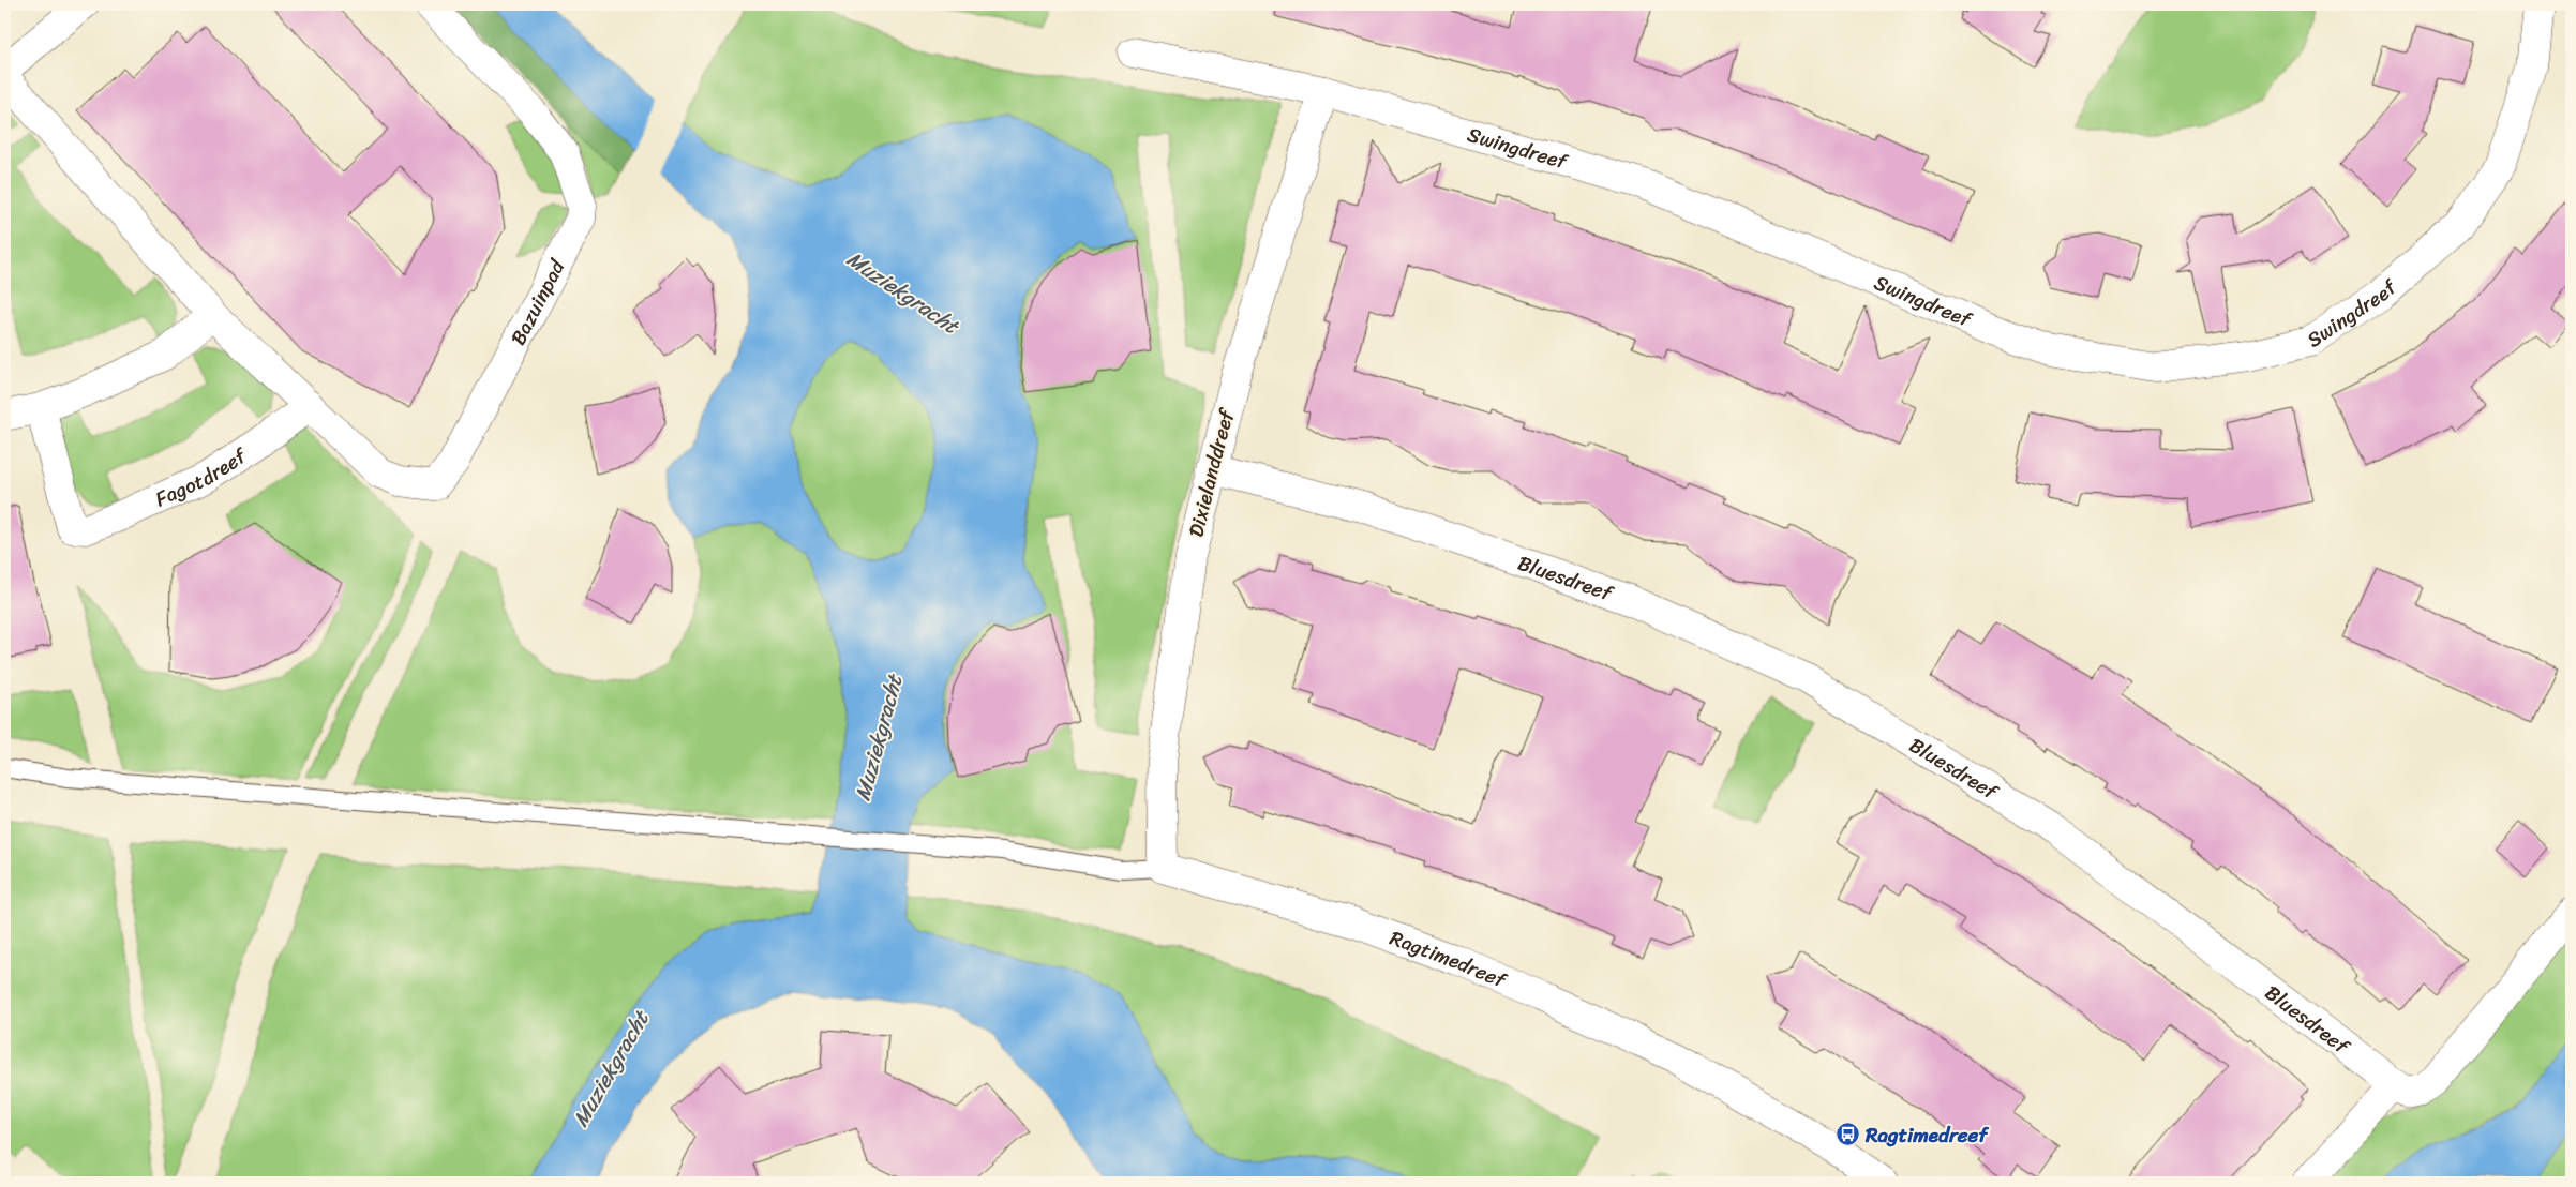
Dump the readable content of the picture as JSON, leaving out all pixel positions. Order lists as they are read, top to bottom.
{
  "streets": {
    "street": [
      "Swingdreef",
      "Bazuinpad",
      "Dixielanddreef",
      "Fagotdreef",
      "Bluesdreef",
      "Ragtimedreef"
    ]
  },
  "crossings": [
    ["Swingdreef", "Dixielanddreef"],
    ["Bazuinpad", "Fagotdreef"],
    ["Dixielanddreef", "Bluesdreef"],
    ["Dixielanddreef", "Ragtimedreef"]
  ],
  "water": ["Muziekgracht"],
  "places": {
    "bus stop": ["Ragtimedreef"]
  }
}
